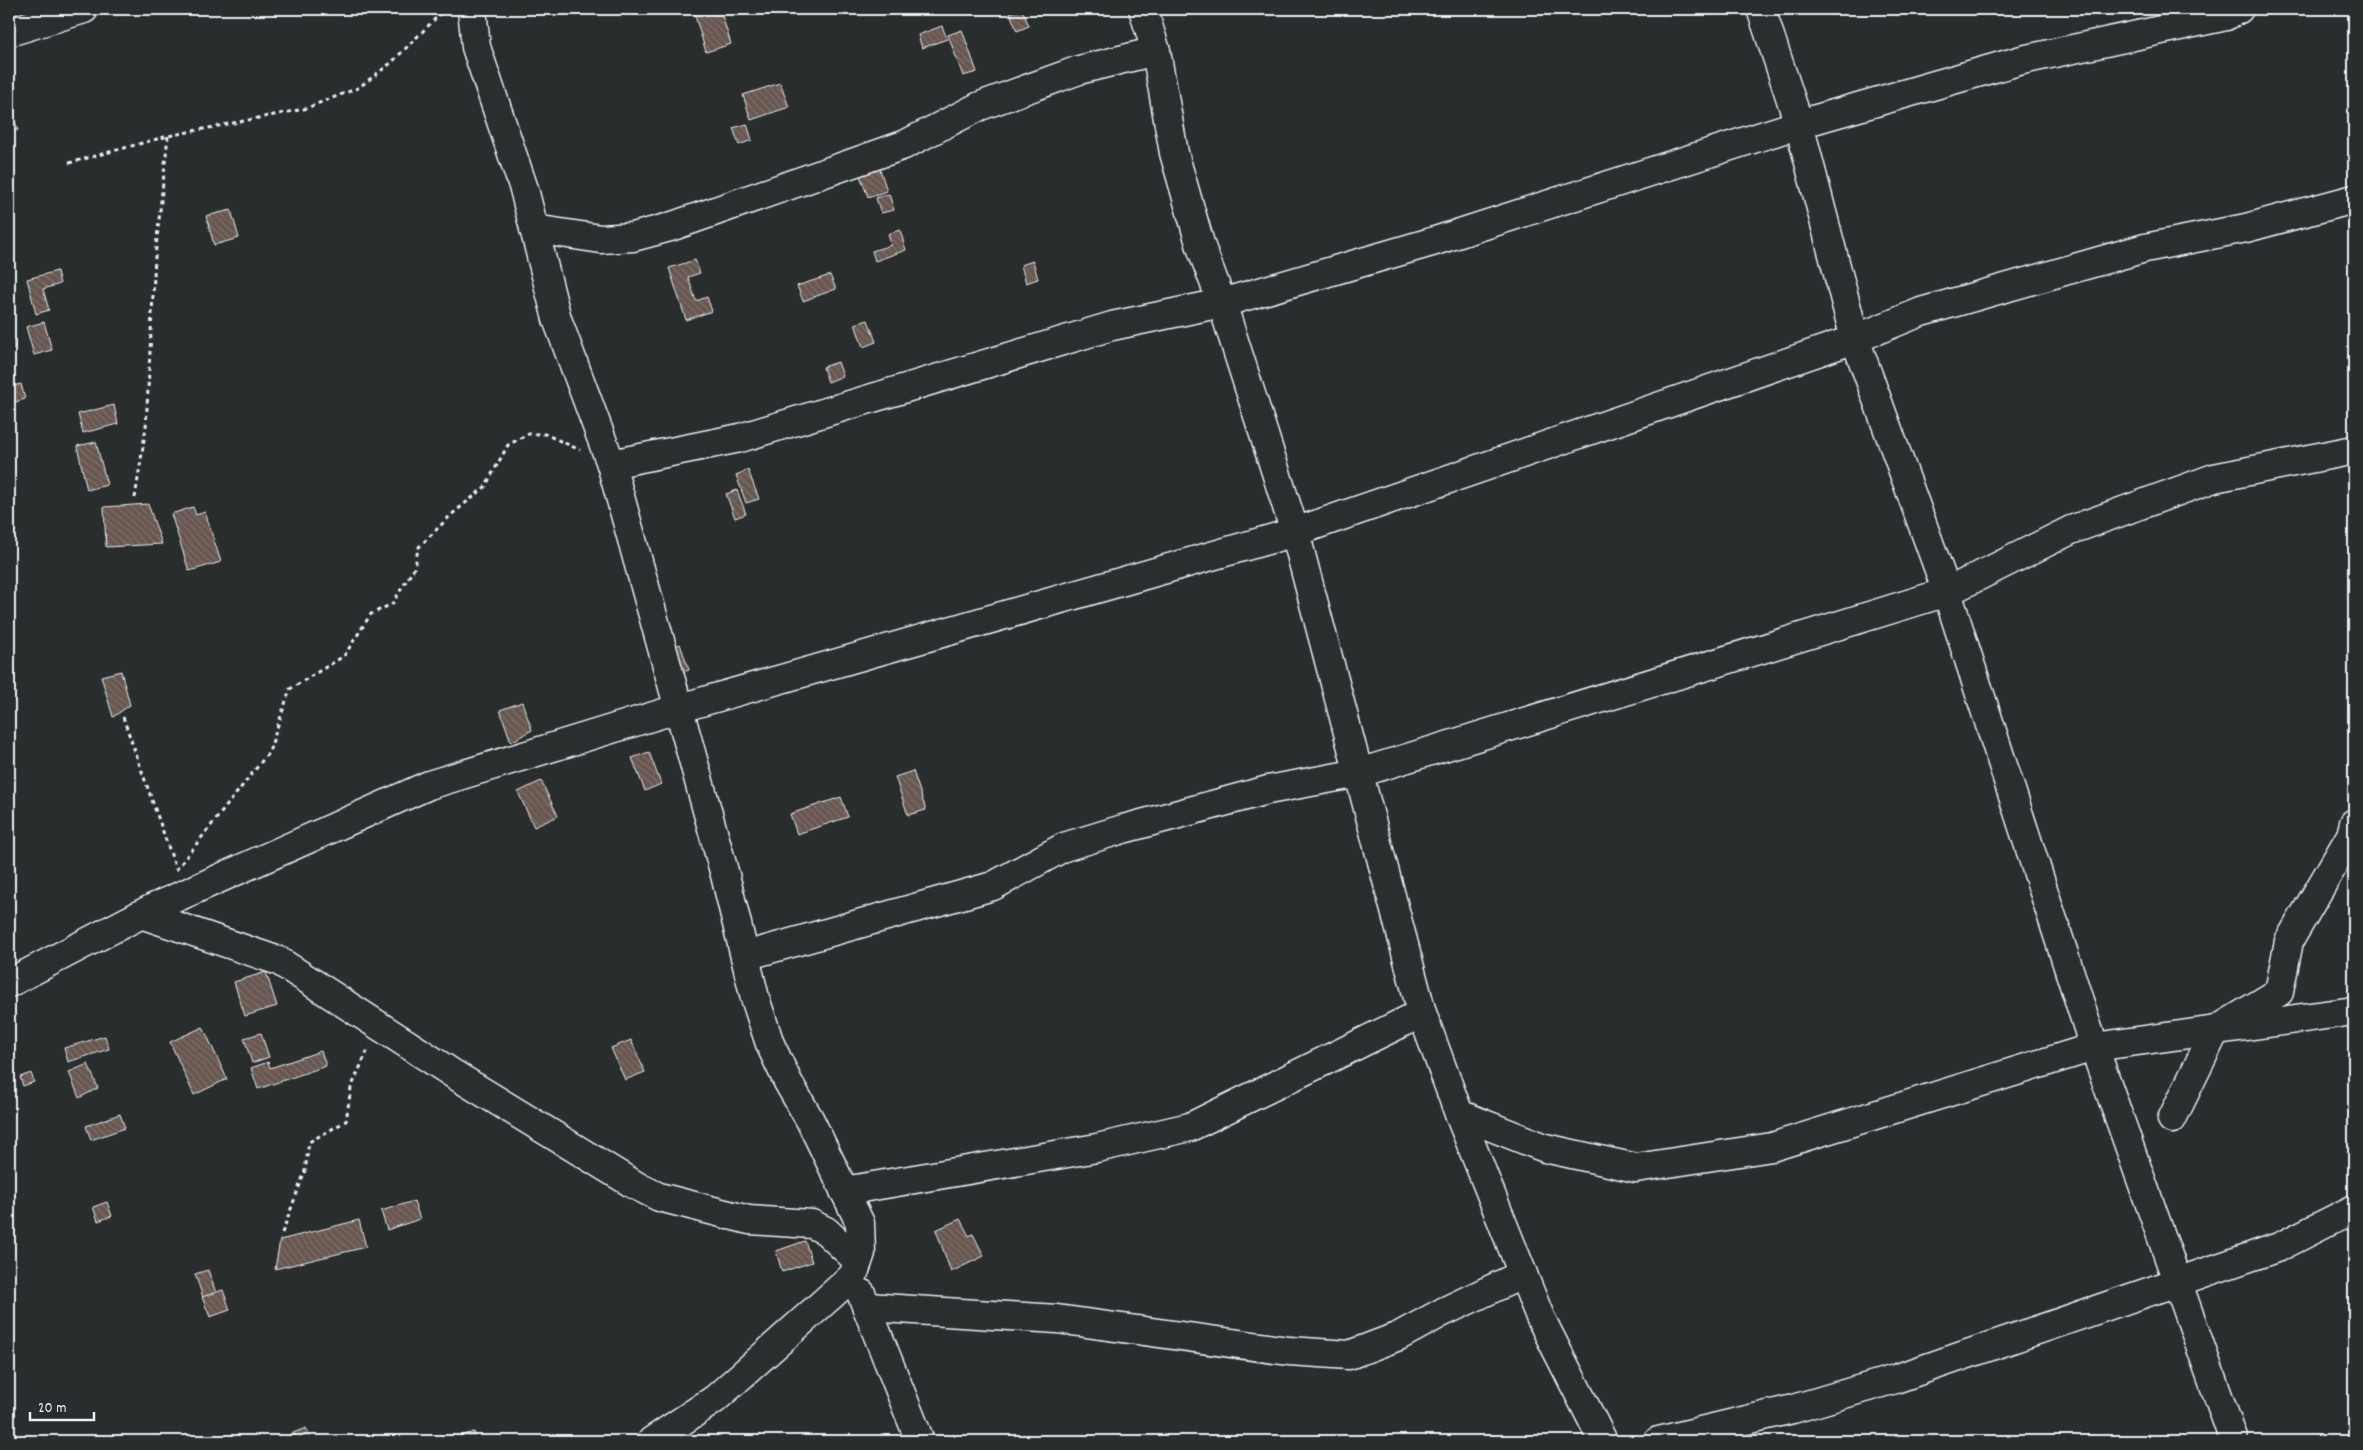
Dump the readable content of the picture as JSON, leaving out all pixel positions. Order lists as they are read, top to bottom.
{
  "scale_bar": "20 m"
}
